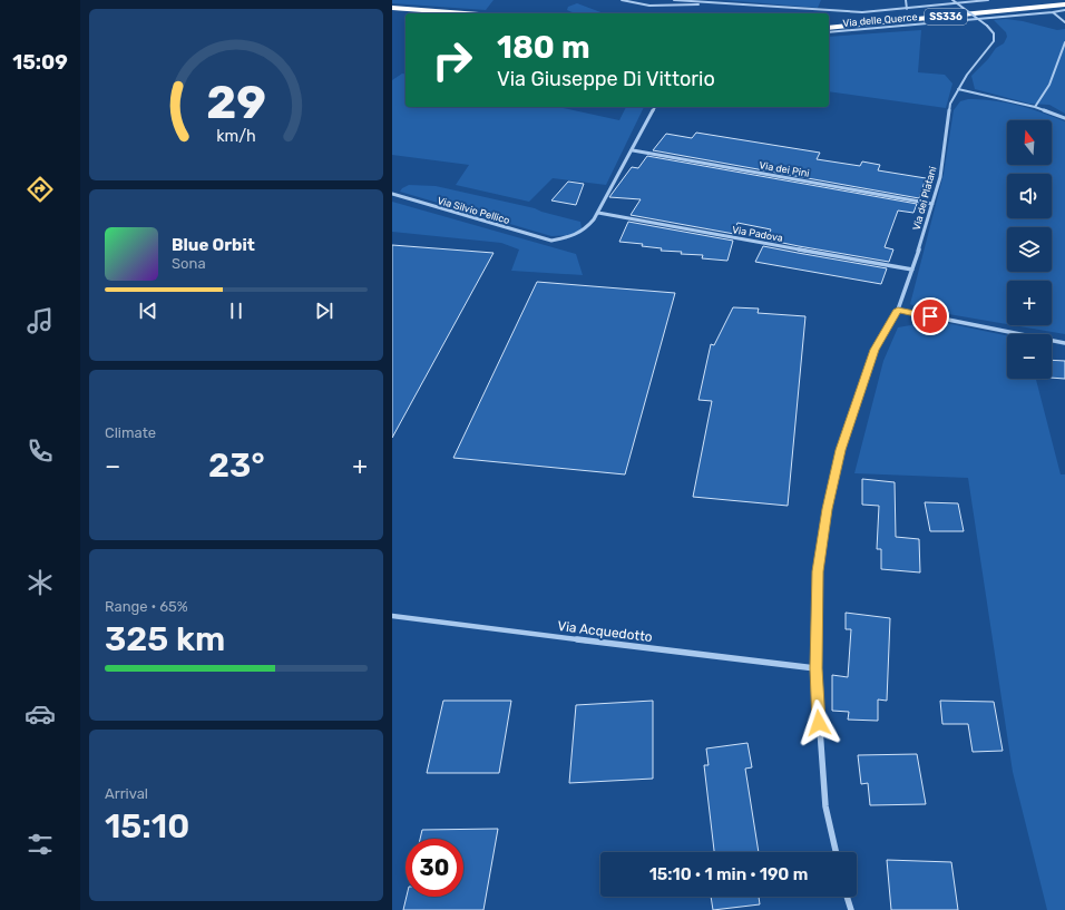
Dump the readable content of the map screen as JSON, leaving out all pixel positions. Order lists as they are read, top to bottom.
{
  "streets": {
    "highway": ["SS336"],
    "street": [
      "Via delle Querce",
      "Via dei Pini",
      "Via dei Platani",
      "Via Silvio Pellico",
      "Via Padova",
      "Via Acquedotto"
    ]
  },
  "crossings": [
    ["Via dei Pini", "Via dei Platani"],
    ["Via dei Platani", "Via Padova"],
    ["Via dei Platani", "Via Acquedotto"],
    ["Via Silvio Pellico", "Via Padova"]
  ],
  "north": "top",
  "page": {
    "tabs": "15:09",
    "turn": ["180 m", "Via Giuseppe Di Vittorio"],
    "map_buttons": ["+", "−"],
    "song": ["Blue Orbit", "Sona"],
    "tile": [
      "Climate",
      ["Range · 65%", "325 km"],
      ["Arrival", "15:10"]
    ],
    "heat": ["−", "23°", "+"],
    "limit": "30",
    "trip": "15:10 · 1 min · 190 m",
    "gauge": ["29", "km/h"]
  }
}
